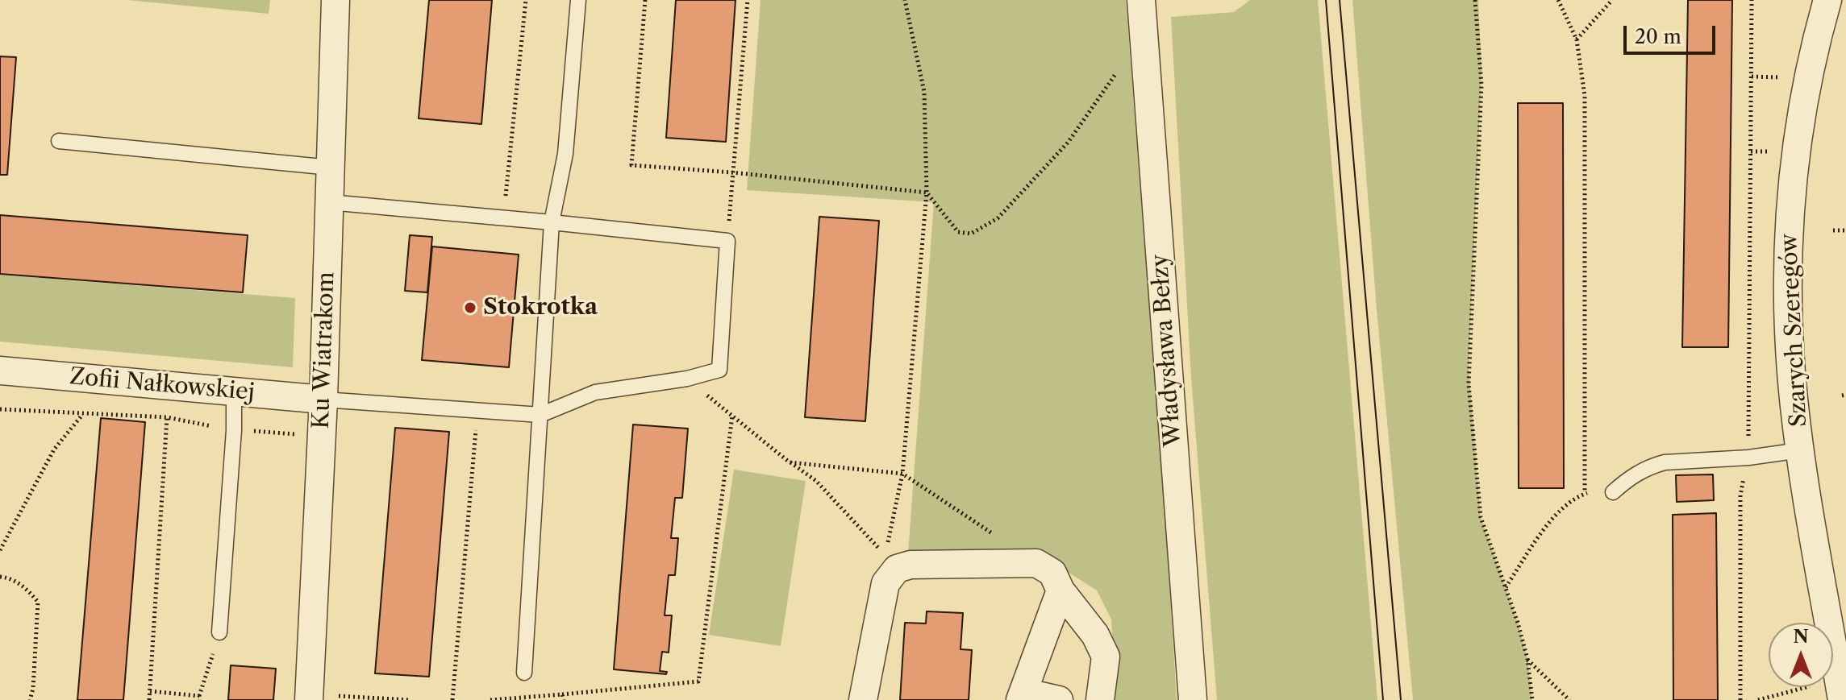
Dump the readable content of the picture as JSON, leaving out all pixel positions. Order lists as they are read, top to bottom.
{
  "streets": {
    "street": [
      "Szarych Szeregów",
      "Ku Wiatrakom",
      "Władysława Bełzy",
      "Zofii Nałkowskiej"
    ]
  },
  "crossings": [
    ["Ku Wiatrakom", "Zofii Nałkowskiej"]
  ],
  "places": ["Stokrotka"],
  "scale_bar": "20 m",
  "north": "top"
}
